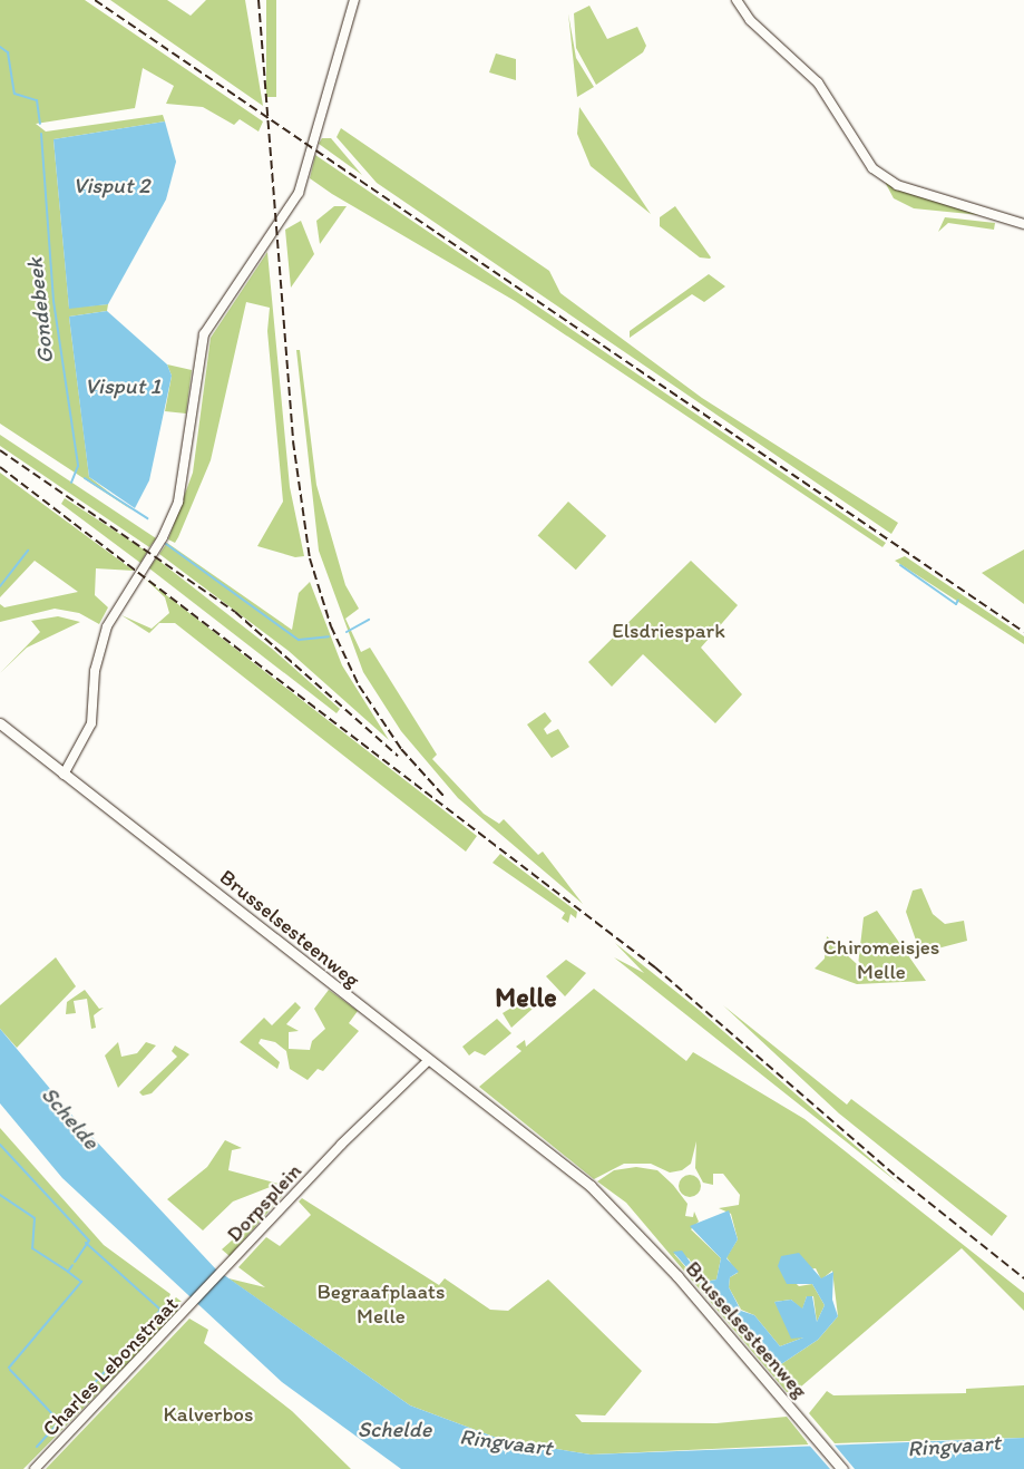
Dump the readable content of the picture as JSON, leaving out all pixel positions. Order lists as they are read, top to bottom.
{
  "streets": {
    "main road": ["Brusselsesteenweg", "Dorpsplein", "Charles Lebonstraat"]
  },
  "crossings": [
    ["Brusselsesteenweg", "Dorpsplein"],
    ["Dorpsplein", "Charles Lebonstraat"]
  ],
  "districts": ["Melle"],
  "water": [
    "Visput 2",
    "Gondebeek",
    "Visput 1",
    "Schelde",
    "Ringvaart"
  ],
  "parks": [
    "Elsdriespark",
    "Chiromeisjes Melle",
    "Begraafplaats Melle",
    "Kalverbos"
  ]
}
